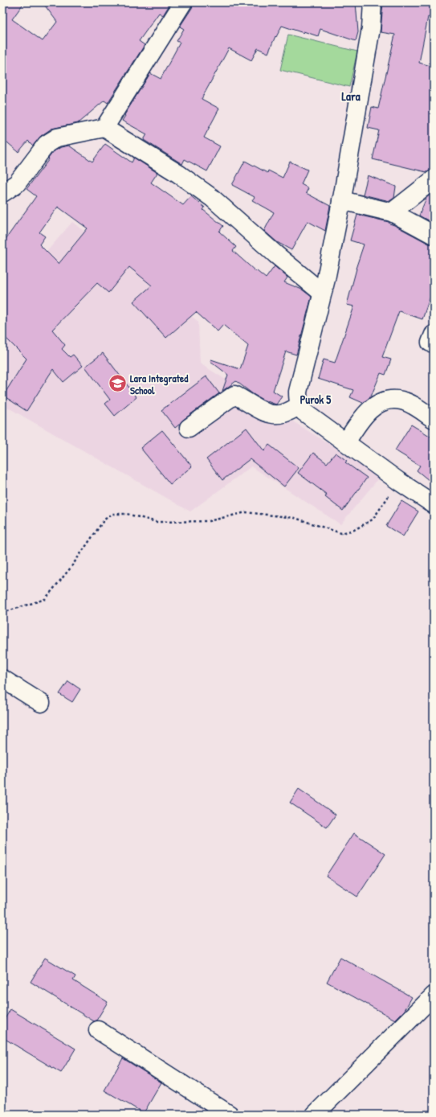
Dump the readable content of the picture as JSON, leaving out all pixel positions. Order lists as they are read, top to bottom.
{
  "districts": ["Lara", "Purok 5"],
  "places": {
    "school or university": ["Lara Integrated School"]
  }
}
